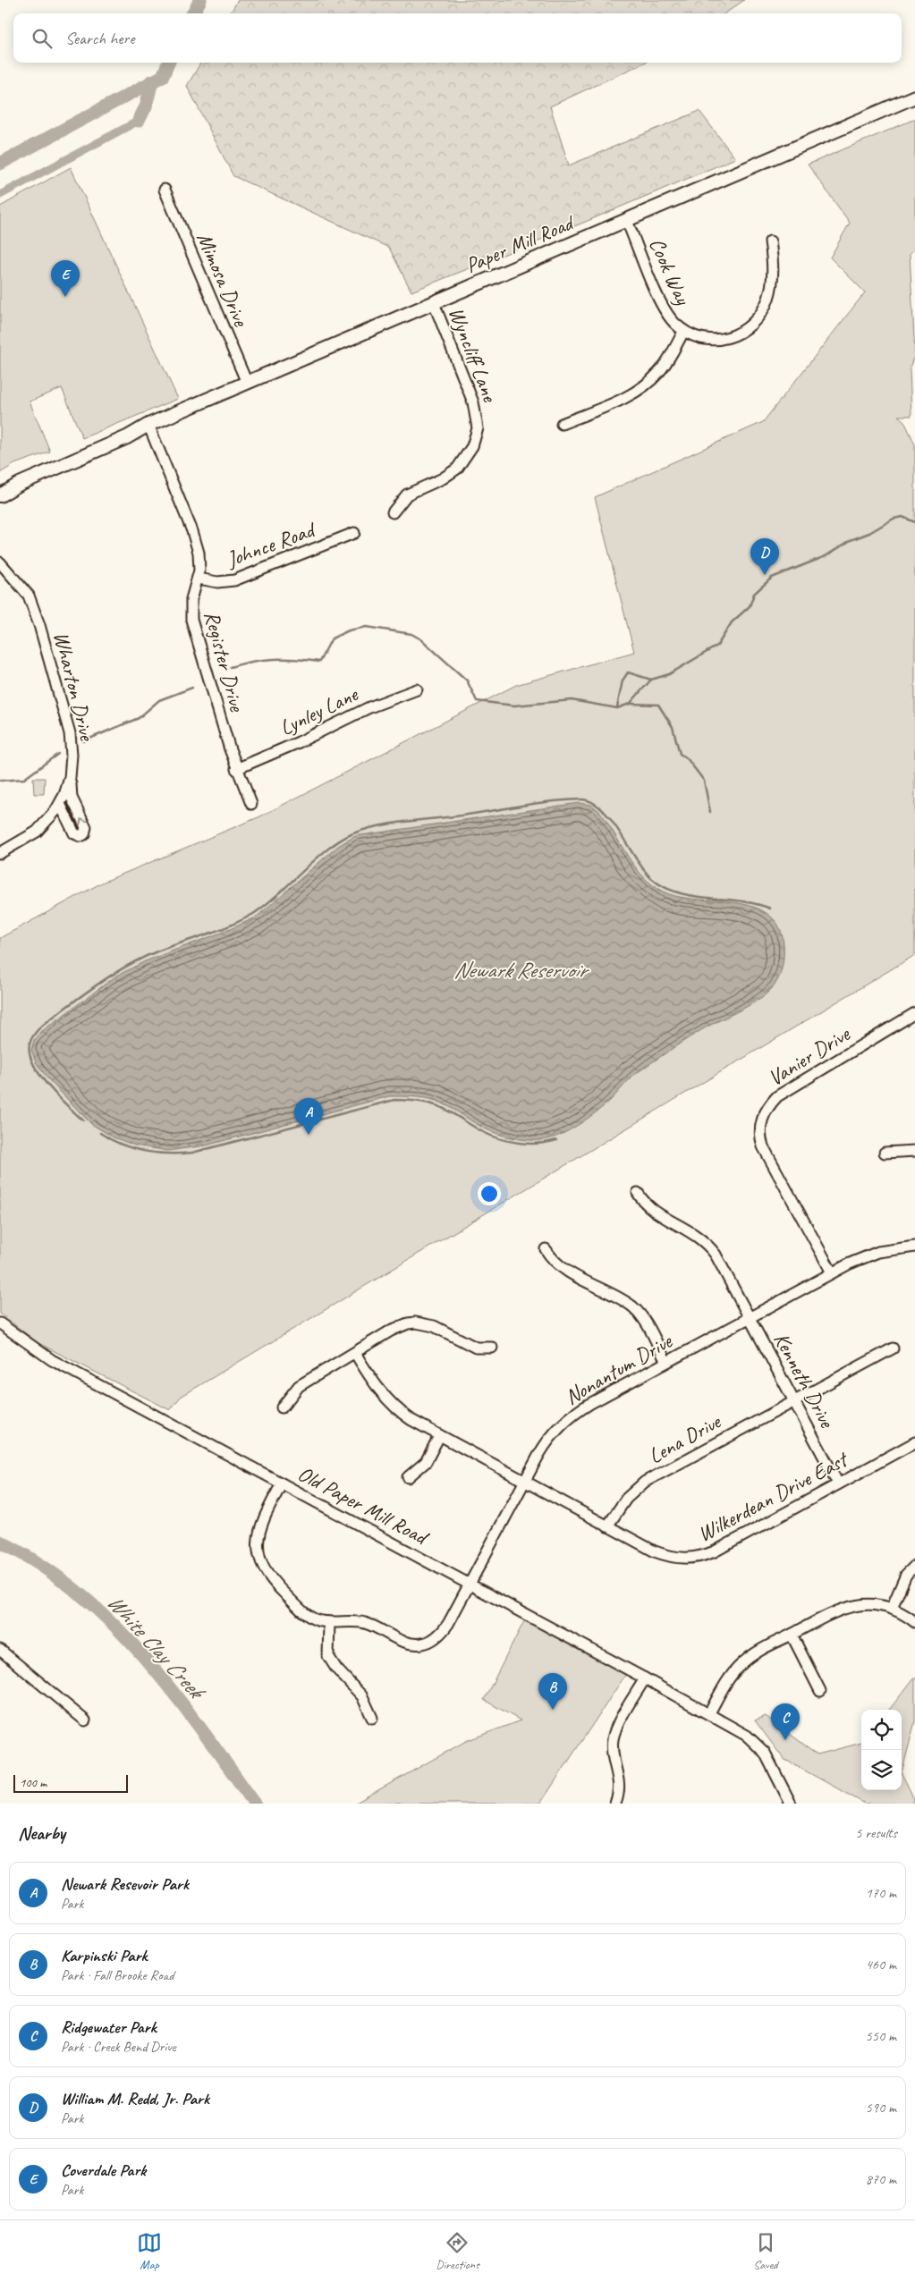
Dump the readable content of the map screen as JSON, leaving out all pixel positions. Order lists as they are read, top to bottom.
{
  "streets": {
    "main road": ["Paper Mill Road"],
    "street": [
      "Cook Way",
      "Mimosa Drive",
      "Wyncliff Lane",
      "Johnce Road",
      "Register Drive",
      "Wharton Drive",
      "Lynley Lane",
      "Vanier Drive",
      "Nonantum Drive",
      "Kenneth Drive",
      "Lena Drive",
      "Wilkerdean Drive East",
      "Old Paper Mill Road"
    ]
  },
  "crossings": [
    ["Paper Mill Road", "Cook Way"],
    ["Paper Mill Road", "Mimosa Drive"],
    ["Paper Mill Road", "Wyncliff Lane"],
    ["Paper Mill Road", "Register Drive"],
    ["Johnce Road", "Register Drive"],
    ["Register Drive", "Lynley Lane"],
    ["Vanier Drive", "Nonantum Drive"],
    ["Nonantum Drive", "Kenneth Drive"],
    ["Nonantum Drive", "Wilkerdean Drive East"],
    ["Nonantum Drive", "Old Paper Mill Road"],
    ["Kenneth Drive", "Lena Drive"],
    ["Kenneth Drive", "Wilkerdean Drive East"],
    ["Lena Drive", "Wilkerdean Drive East"]
  ],
  "water": ["Newark Reservoir", "White Clay Creek"],
  "scale_bar": "100 m",
  "page": {
    "search": "Search here",
    "pins": [
      "E",
      "D",
      "A",
      "B",
      "C"
    ],
    "scale": "100 m",
    "heading": ["Nearby", "5 results"],
    "list": [
      {
        "mark": "A",
        "name": "Newark Resevoir Park",
        "note": "Park",
        "value": "170 m"
      },
      {
        "mark": "B",
        "name": "Karpinski Park",
        "note": "Park · Fall Brooke Road",
        "value": "460 m"
      },
      {
        "mark": "C",
        "name": "Ridgewater Park",
        "note": "Park · Creek Bend Drive",
        "value": "550 m"
      },
      {
        "mark": "D",
        "name": "William M. Redd, Jr. Park",
        "note": "Park",
        "value": "590 m"
      },
      {
        "mark": "E",
        "name": "Coverdale Park",
        "note": "Park",
        "value": "870 m"
      }
    ],
    "nav": ["Map", "Directions", "Saved"]
  }
}
